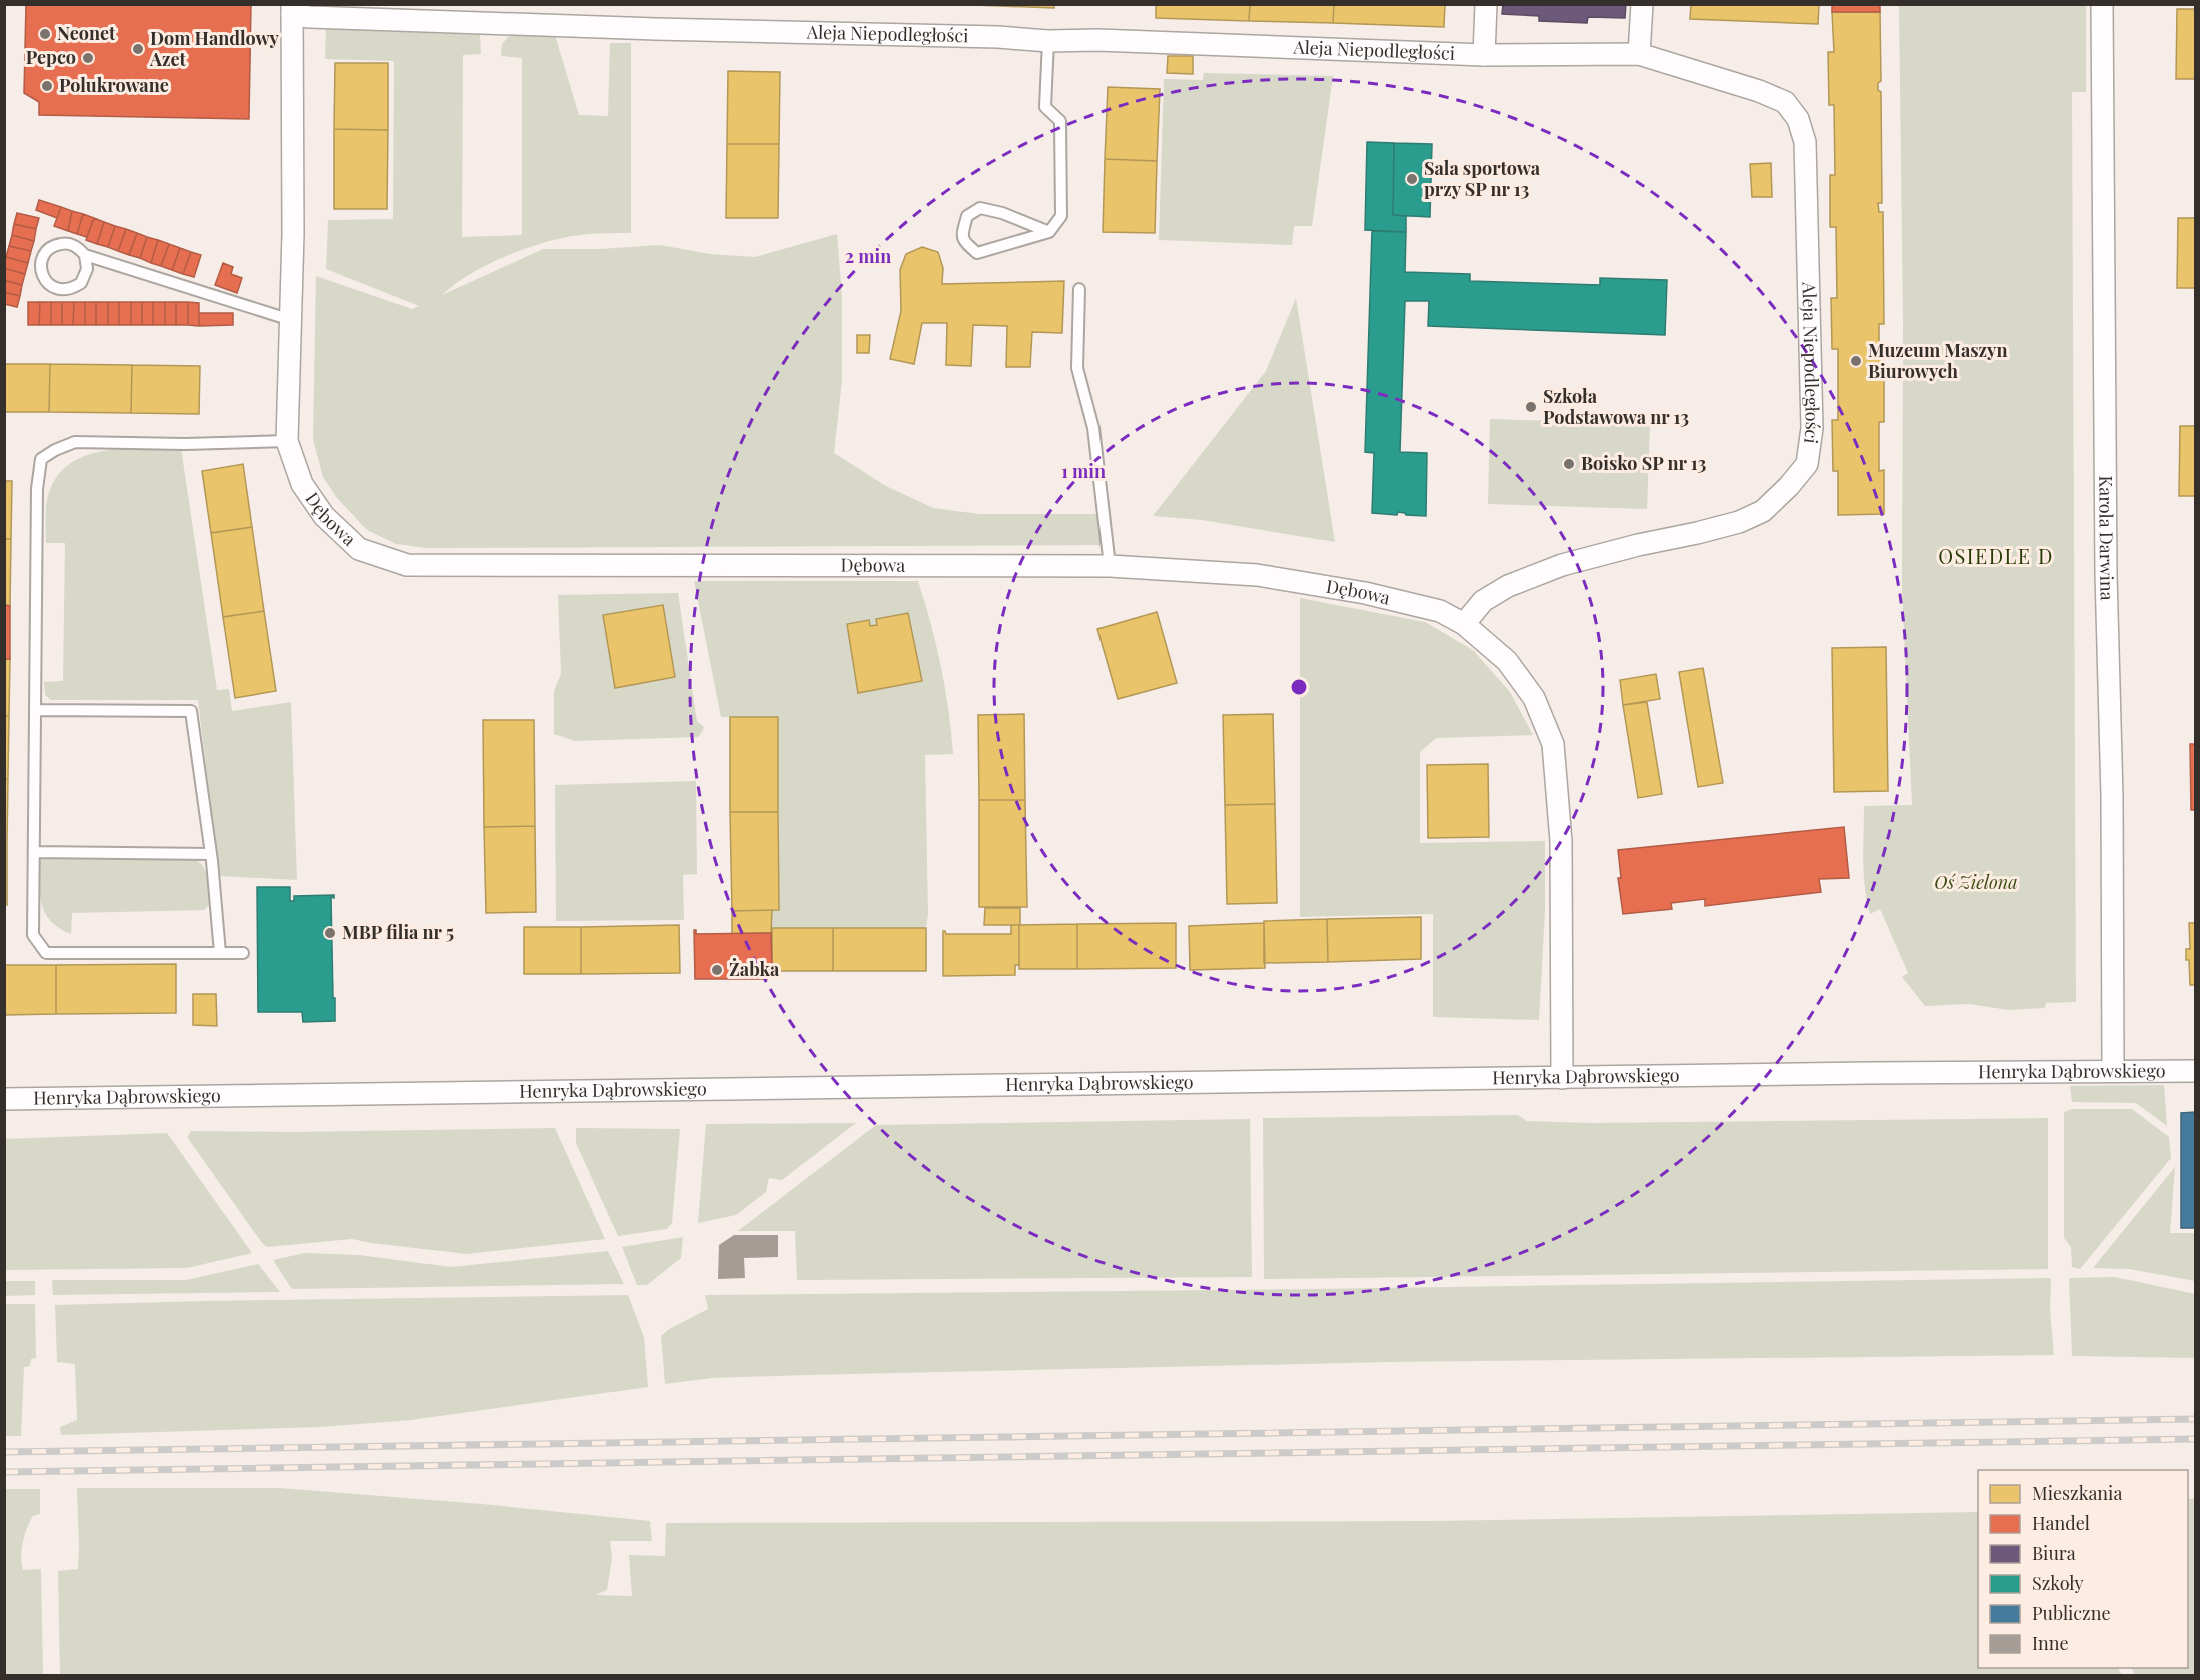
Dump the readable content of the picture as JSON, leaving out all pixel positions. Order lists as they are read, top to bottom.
{
  "streets": {
    "street": [
      "Aleja Niepodległości",
      "Dębowa",
      "Karola Darwina",
      "Henryka Dąbrowskiego"
    ]
  },
  "crossings": [
    ["Aleja Niepodległości", "Dębowa"],
    ["Dębowa", "Henryka Dąbrowskiego"],
    ["Karola Darwina", "Henryka Dąbrowskiego"]
  ],
  "districts": ["OSIEDLE D"],
  "parks": ["Oś Zielona"],
  "places": [
    "Neonet",
    "Dom Handlowy Azet",
    "Pepco",
    "Polukrowane",
    "Sala sportowa przy SP nr 13",
    "Muzeum Maszyn Biurowych",
    "Szkoła Podstawowa nr 13",
    "Boisko SP nr 13",
    "MBP filia nr 5",
    "Żabka"
  ],
  "legend": [
    "Mieszkania",
    "Handel",
    "Biura",
    "Szkoły",
    "Publiczne",
    "Inne"
  ],
  "rings": ["2 min", "1 min"]
}
